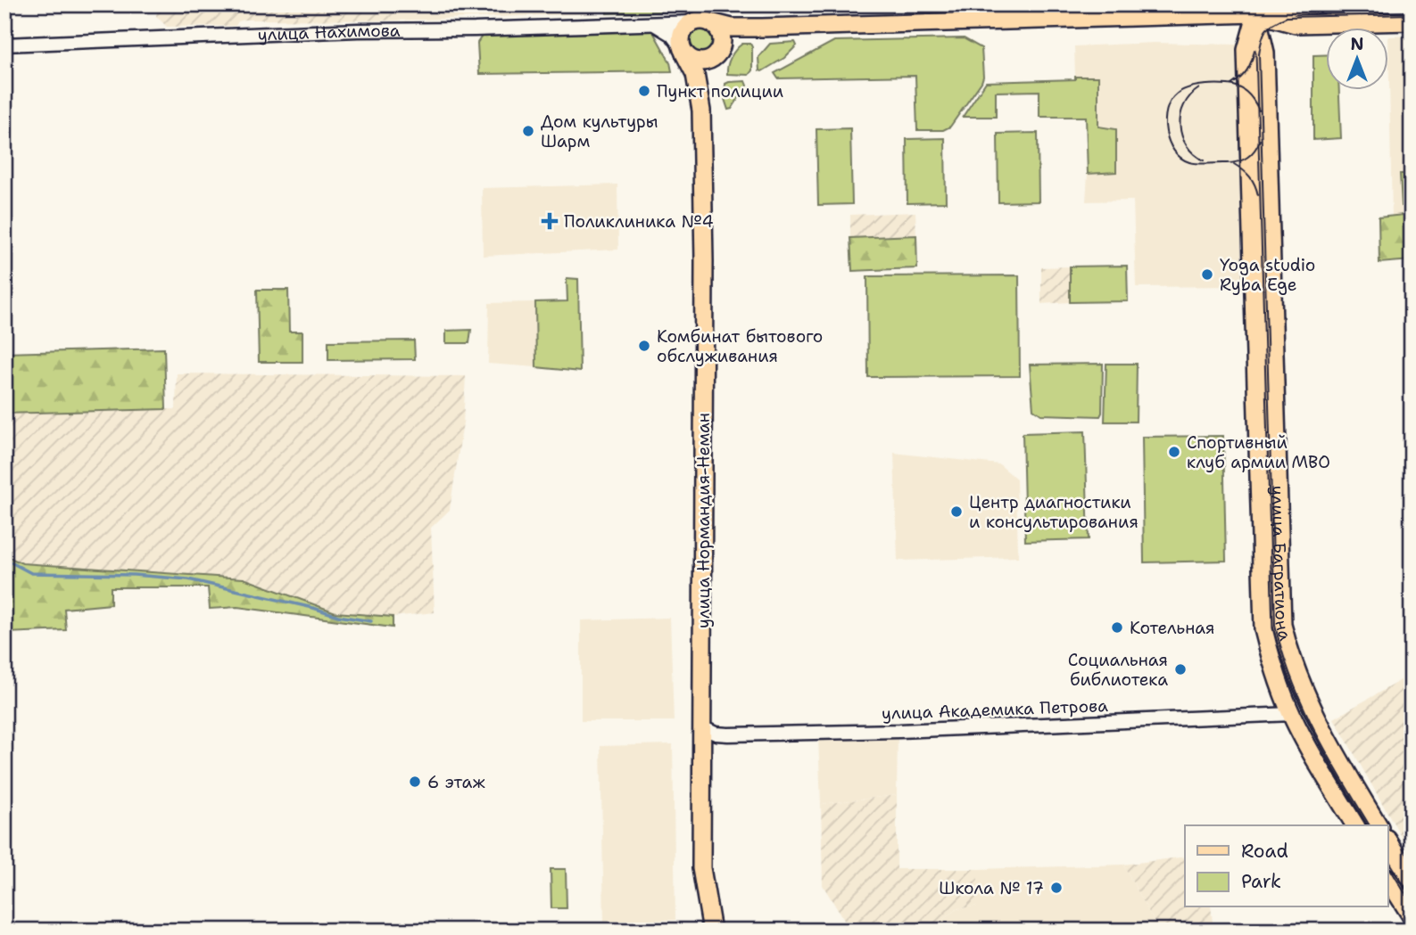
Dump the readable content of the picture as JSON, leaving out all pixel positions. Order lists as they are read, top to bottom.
{
  "streets": {
    "main road": ["улица Нормандия-Неман", "улица Багратиона"],
    "street": ["улица Нахимова", "улица Академика Петрова"]
  },
  "crossings": [
    ["улица Нормандия-Неман", "улица Академика Петрова"],
    ["улица Багратиона", "улица Академика Петрова"]
  ],
  "places": {
    "other": [
      "Пункт полиции",
      "Дом культуры Шарм",
      "Yoga studio Ryba Ege",
      "Комбинат бытового обслуживания",
      "Спортивный клуб армии МВО",
      "Центр диагностики и консультирования",
      "Котельная",
      "Социальная библиотека",
      "6 этаж",
      "Школа № 17"
    ],
    "health": ["Поликлиника №4"]
  },
  "legend": ["Road", "Park"],
  "north": "top"
}
